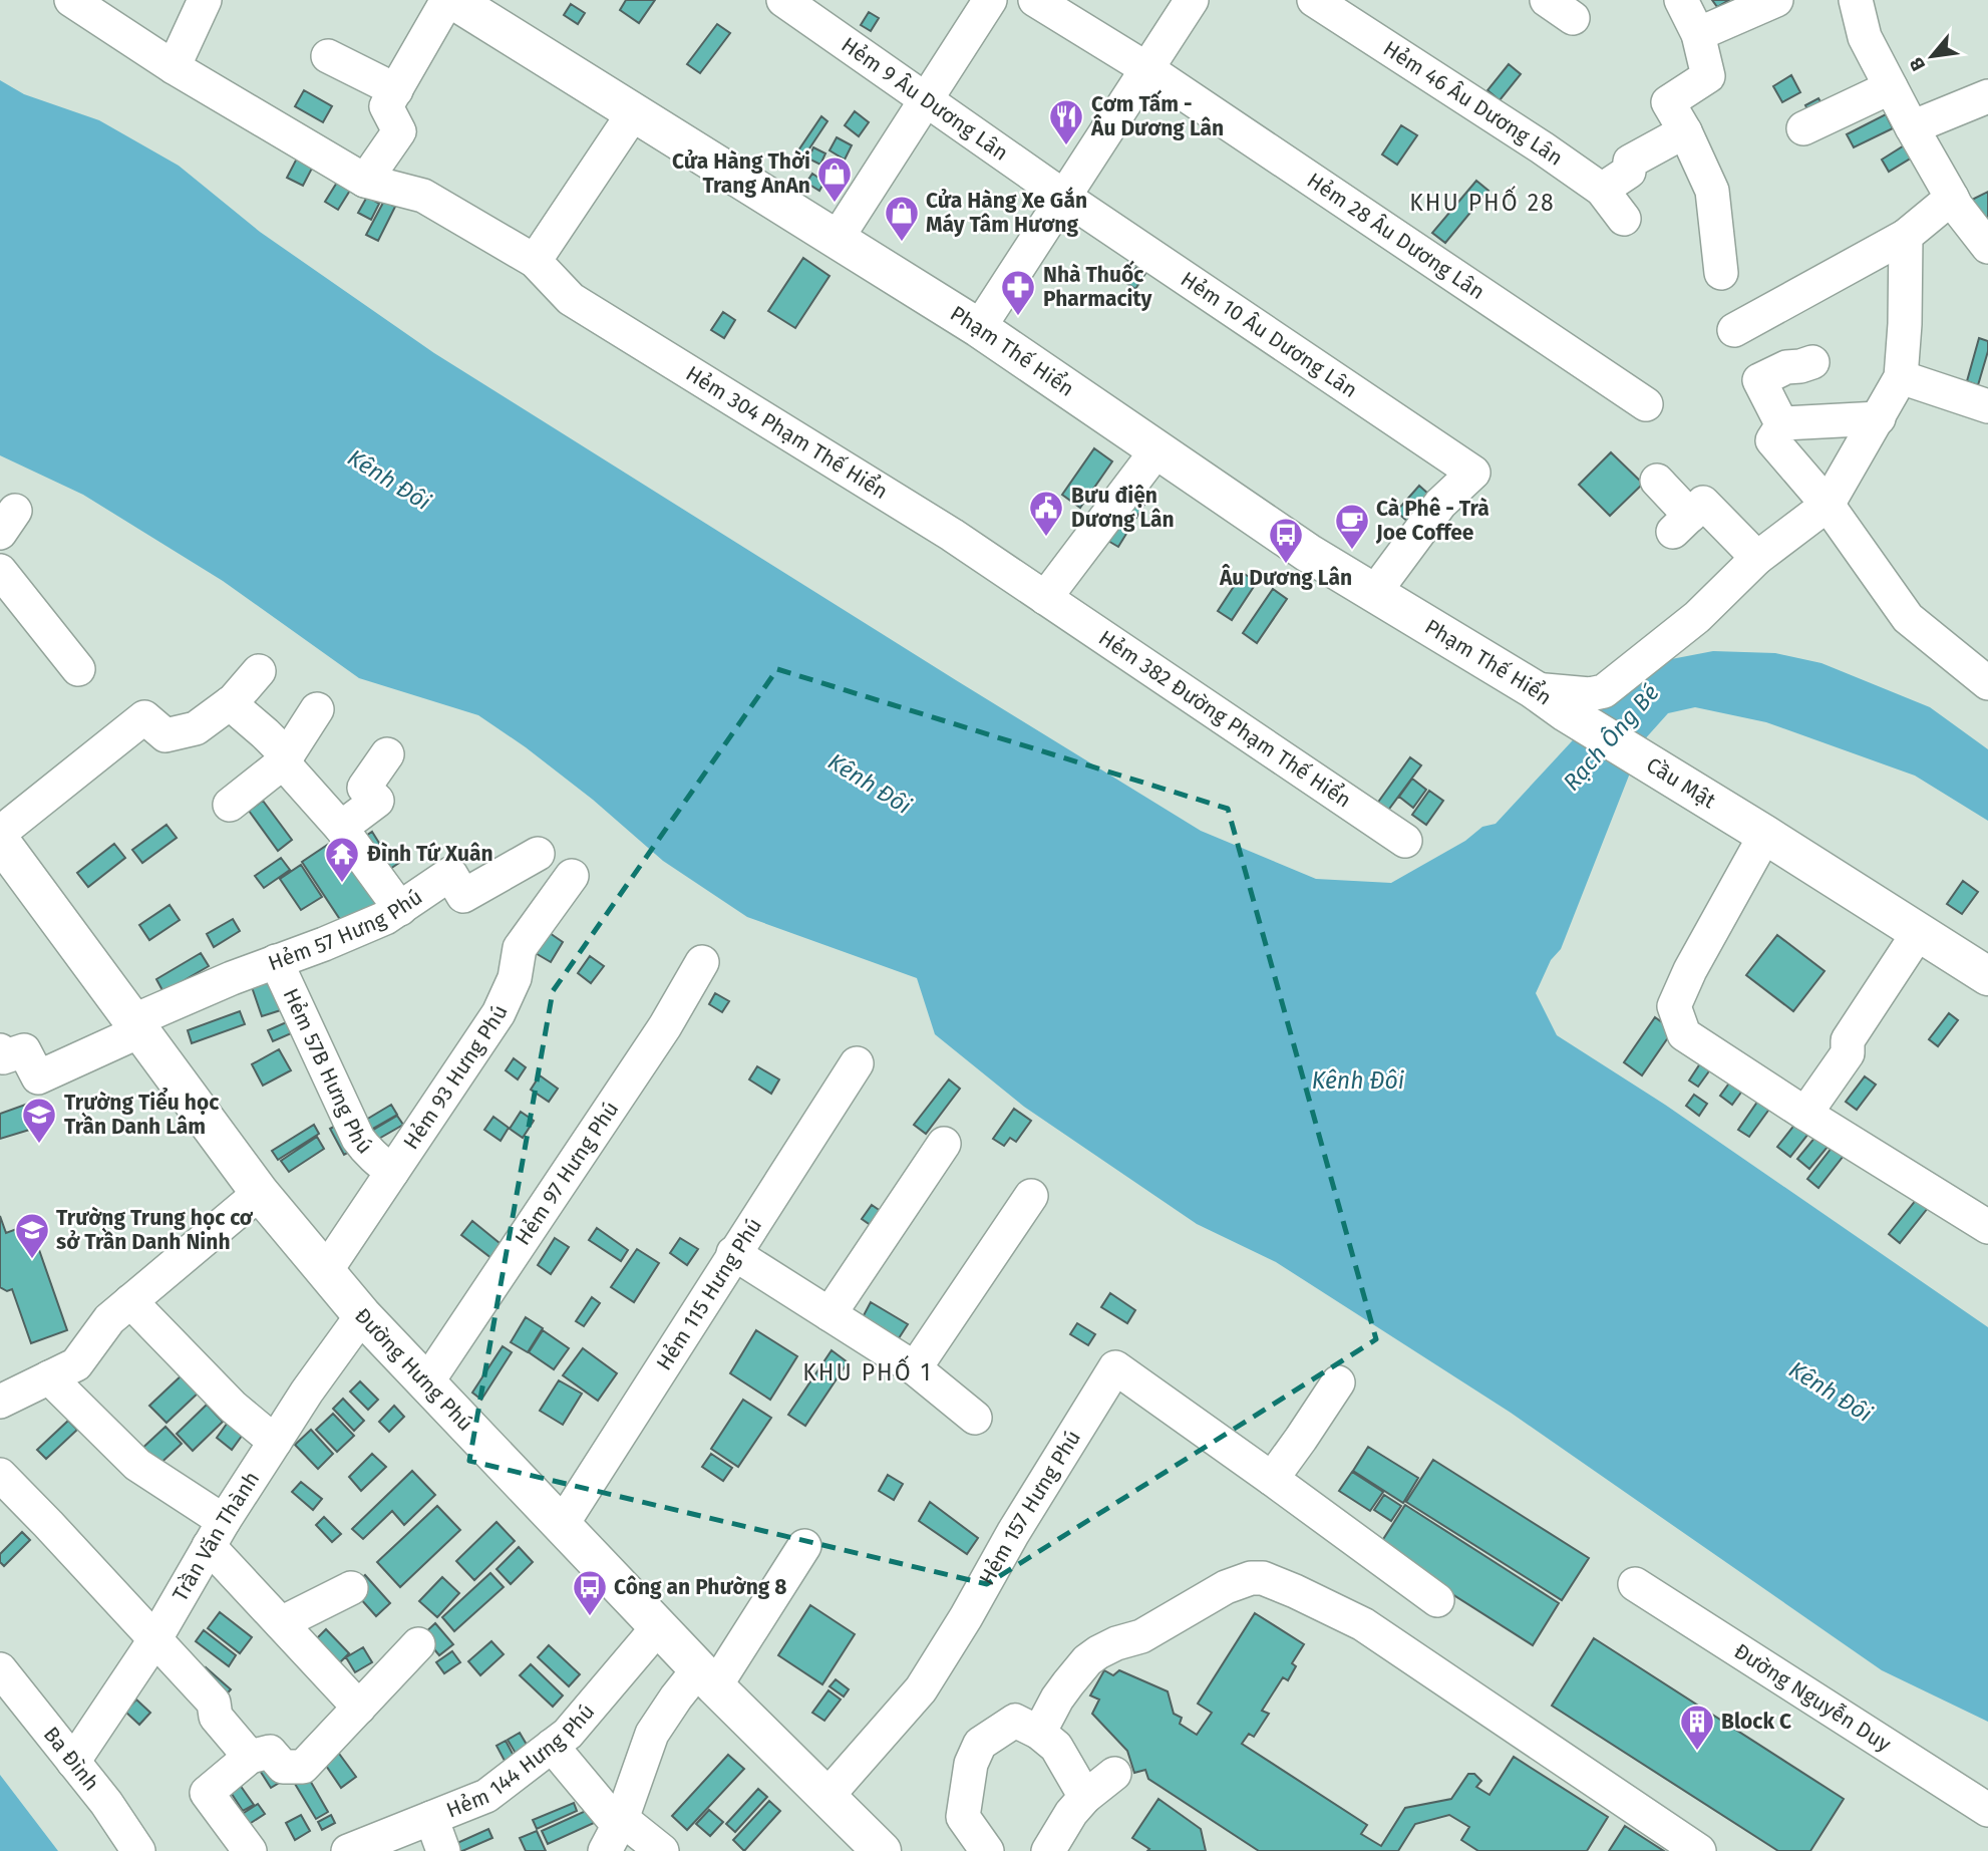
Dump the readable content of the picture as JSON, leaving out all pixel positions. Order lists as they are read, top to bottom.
{
  "streets": {
    "main road": ["Phạm Thế Hiển", "Cầu Mật", "Đường Hưng Phú"],
    "street": [
      "Hẻm 9 Âu Dương Lân",
      "Hẻm 46 Âu Dương Lân",
      "Hẻm 28 Âu Dương Lân",
      "Hẻm 10 Âu Dương Lân",
      "Hẻm 304 Phạm Thế Hiển",
      "Hẻm 382 Đường Phạm Thế Hiển",
      "Hẻm 57 Hưng Phú",
      "Hẻm 57B Hưng Phú",
      "Hẻm 93 Hưng Phú",
      "Hẻm 97 Hưng Phú",
      "Hẻm 115 Hưng Phú",
      "Hẻm 157 Hưng Phú",
      "Trần Văn Thành",
      "Đường Nguyễn Duy",
      "Hẻm 144 Hưng Phú",
      "Ba Đình"
    ]
  },
  "crossings": [
    ["Hẻm 9 Âu Dương Lân", "Hẻm 10 Âu Dương Lân"],
    ["Hẻm 10 Âu Dương Lân", "Phạm Thế Hiển"],
    ["Phạm Thế Hiển", "Cầu Mật"],
    ["Hẻm 304 Phạm Thế Hiển", "Hẻm 382 Đường Phạm Thế Hiển"],
    ["Hẻm 57 Hưng Phú", "Hẻm 57B Hưng Phú"],
    ["Hẻm 57 Hưng Phú", "Đường Hưng Phú"],
    ["Hẻm 57B Hưng Phú", "Hẻm 93 Hưng Phú"],
    ["Hẻm 93 Hưng Phú", "Đường Hưng Phú"],
    ["Hẻm 97 Hưng Phú", "Đường Hưng Phú"],
    ["Hẻm 115 Hưng Phú", "Đường Hưng Phú"],
    ["Đường Hưng Phú", "Hẻm 157 Hưng Phú"],
    ["Đường Hưng Phú", "Trần Văn Thành"],
    ["Đường Hưng Phú", "Hẻm 144 Hưng Phú"],
    ["Trần Văn Thành", "Ba Đình"]
  ],
  "districts": ["KHU PHỐ 28", "KHU PHỐ 1"],
  "water": ["Kênh Đôi", "Rạch Ông Bé"],
  "places": {
    "restaurant": ["Cơm Tấm - Âu Dương Lân"],
    "shop": ["Cửa Hàng Thời Trang AnAn", "Cửa Hàng Xe Gắn Máy Tâm Hương"],
    "pharmacy": ["Nhà Thuốc Pharmacity"],
    "public building": ["Bưu điện Dương Lân"],
    "cafe": ["Cà Phê - Trà Joe Coffee"],
    "bus stop": ["Âu Dương Lân", "Công an Phường 8"],
    "temple": ["Đình Tứ Xuân"],
    "school or university": ["Trường Tiểu học Trần Danh Lâm", "Trường Trung học cơ sở Trần Danh Ninh"],
    "building": ["Block C"]
  },
  "north": "bottom left"
}
